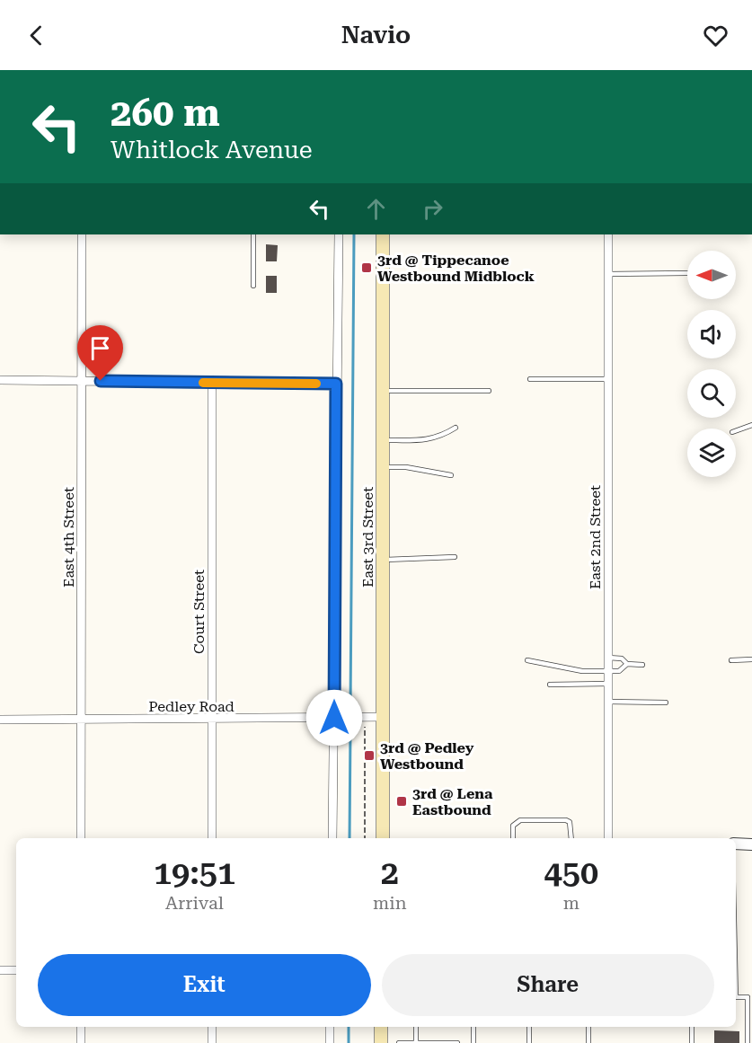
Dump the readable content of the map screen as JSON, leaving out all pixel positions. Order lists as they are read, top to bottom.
{
  "streets": {
    "main road": ["East 3rd Street"],
    "street": [
      "East 4th Street",
      "East 2nd Street",
      "Court Street",
      "Pedley Road"
    ]
  },
  "crossings": [
    ["East 4th Street", "Pedley Road"],
    ["East 3rd Street", "Pedley Road"],
    ["Court Street", "Pedley Road"]
  ],
  "places": {
    "transit": ["3rd @ Tippecanoe Westbound Midblock", "3rd @ Pedley Westbound", "3rd @ Lena Eastbound"]
  },
  "north": "left",
  "page": {
    "header": "Navio",
    "turn": ["260 m", "Whitlock Avenue"],
    "eta": [
      "19:51",
      "Arrival",
      "2",
      "min",
      "450",
      "m"
    ],
    "buttons": ["Exit", "Share"]
  }
}
